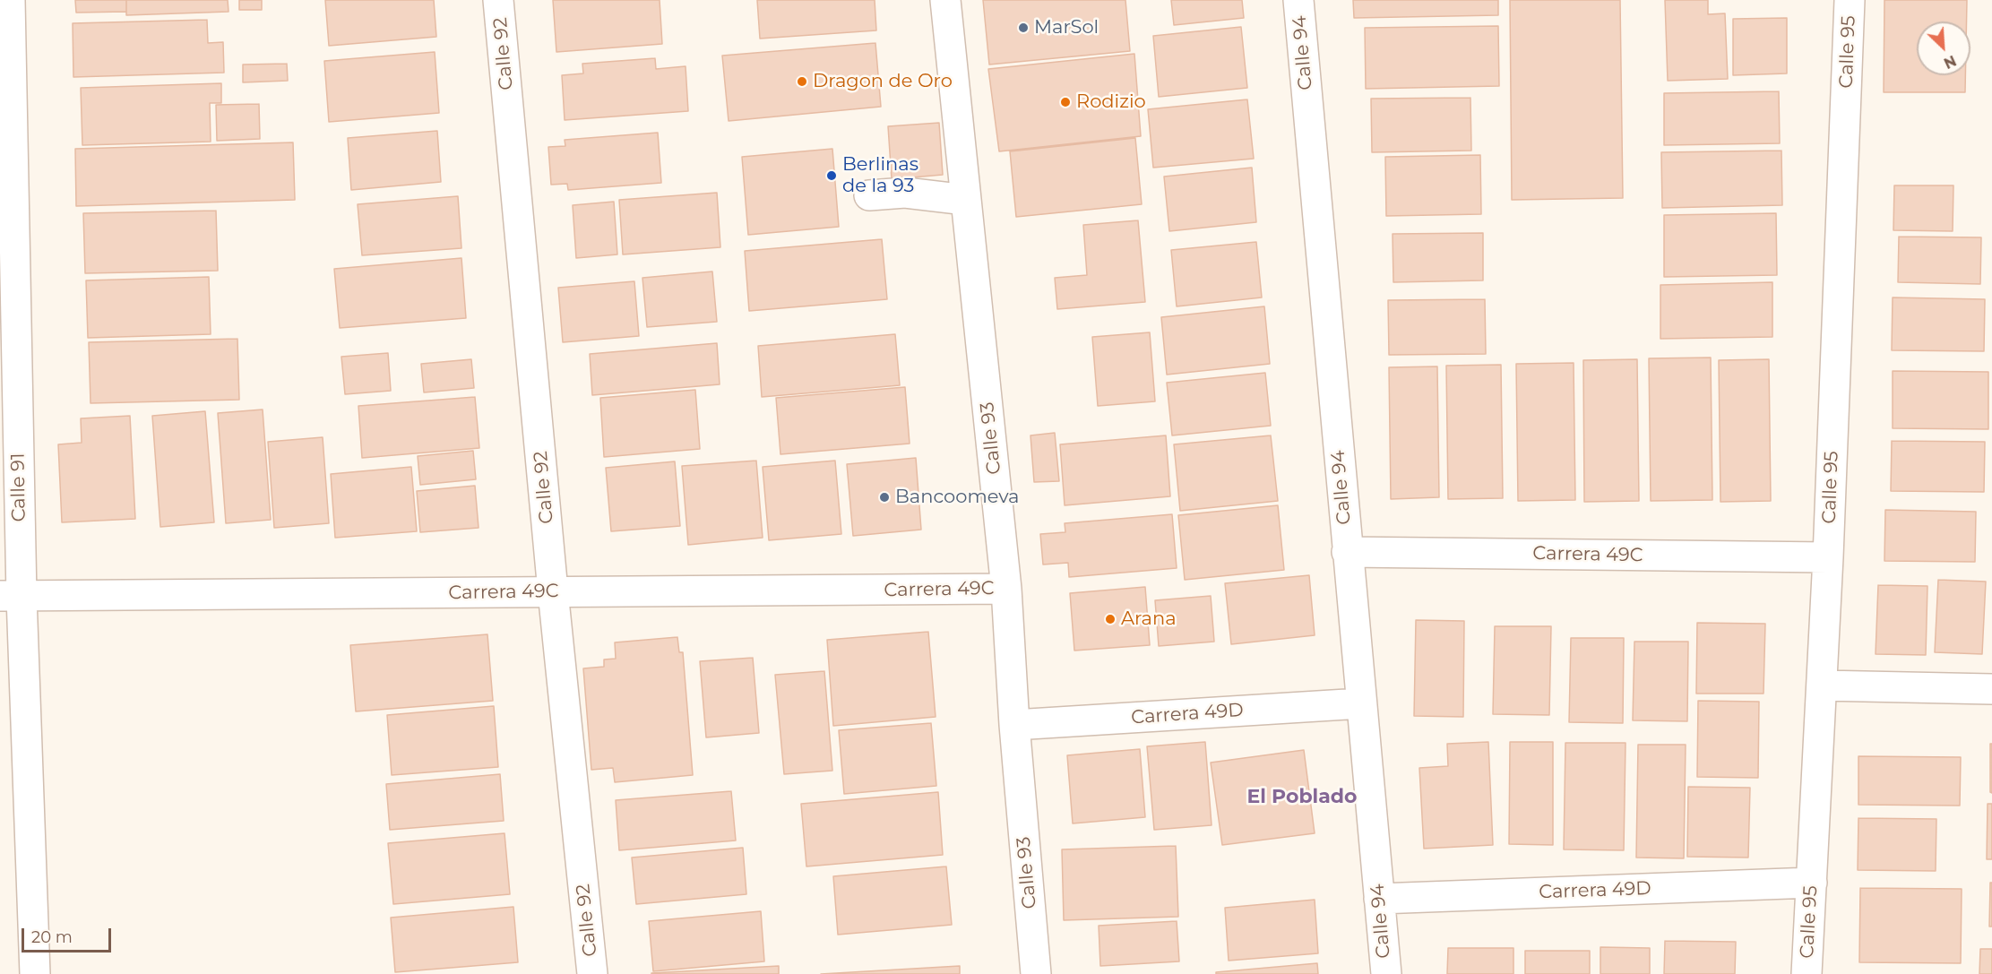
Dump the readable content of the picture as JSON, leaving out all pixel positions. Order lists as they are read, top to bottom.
{
  "streets": {
    "street": [
      "Calle 95",
      "Calle 94",
      "Calle 92",
      "Calle 93",
      "Calle 91",
      "Carrera 49C",
      "Carrera 49D"
    ]
  },
  "crossings": [
    ["Calle 95", "Carrera 49C"],
    ["Calle 95", "Carrera 49D"],
    ["Calle 94", "Carrera 49C"],
    ["Calle 94", "Carrera 49D"],
    ["Calle 92", "Carrera 49C"],
    ["Calle 93", "Carrera 49C"],
    ["Calle 93", "Carrera 49D"],
    ["Calle 91", "Carrera 49C"]
  ],
  "districts": ["El Poblado"],
  "places": [
    "MarSol",
    "Dragon de Oro",
    "Rodizio",
    "Berlinas de la 93",
    "Bancoomeva",
    "Arana"
  ],
  "scale_bar": "20 m",
  "north": "bottom right"
}
